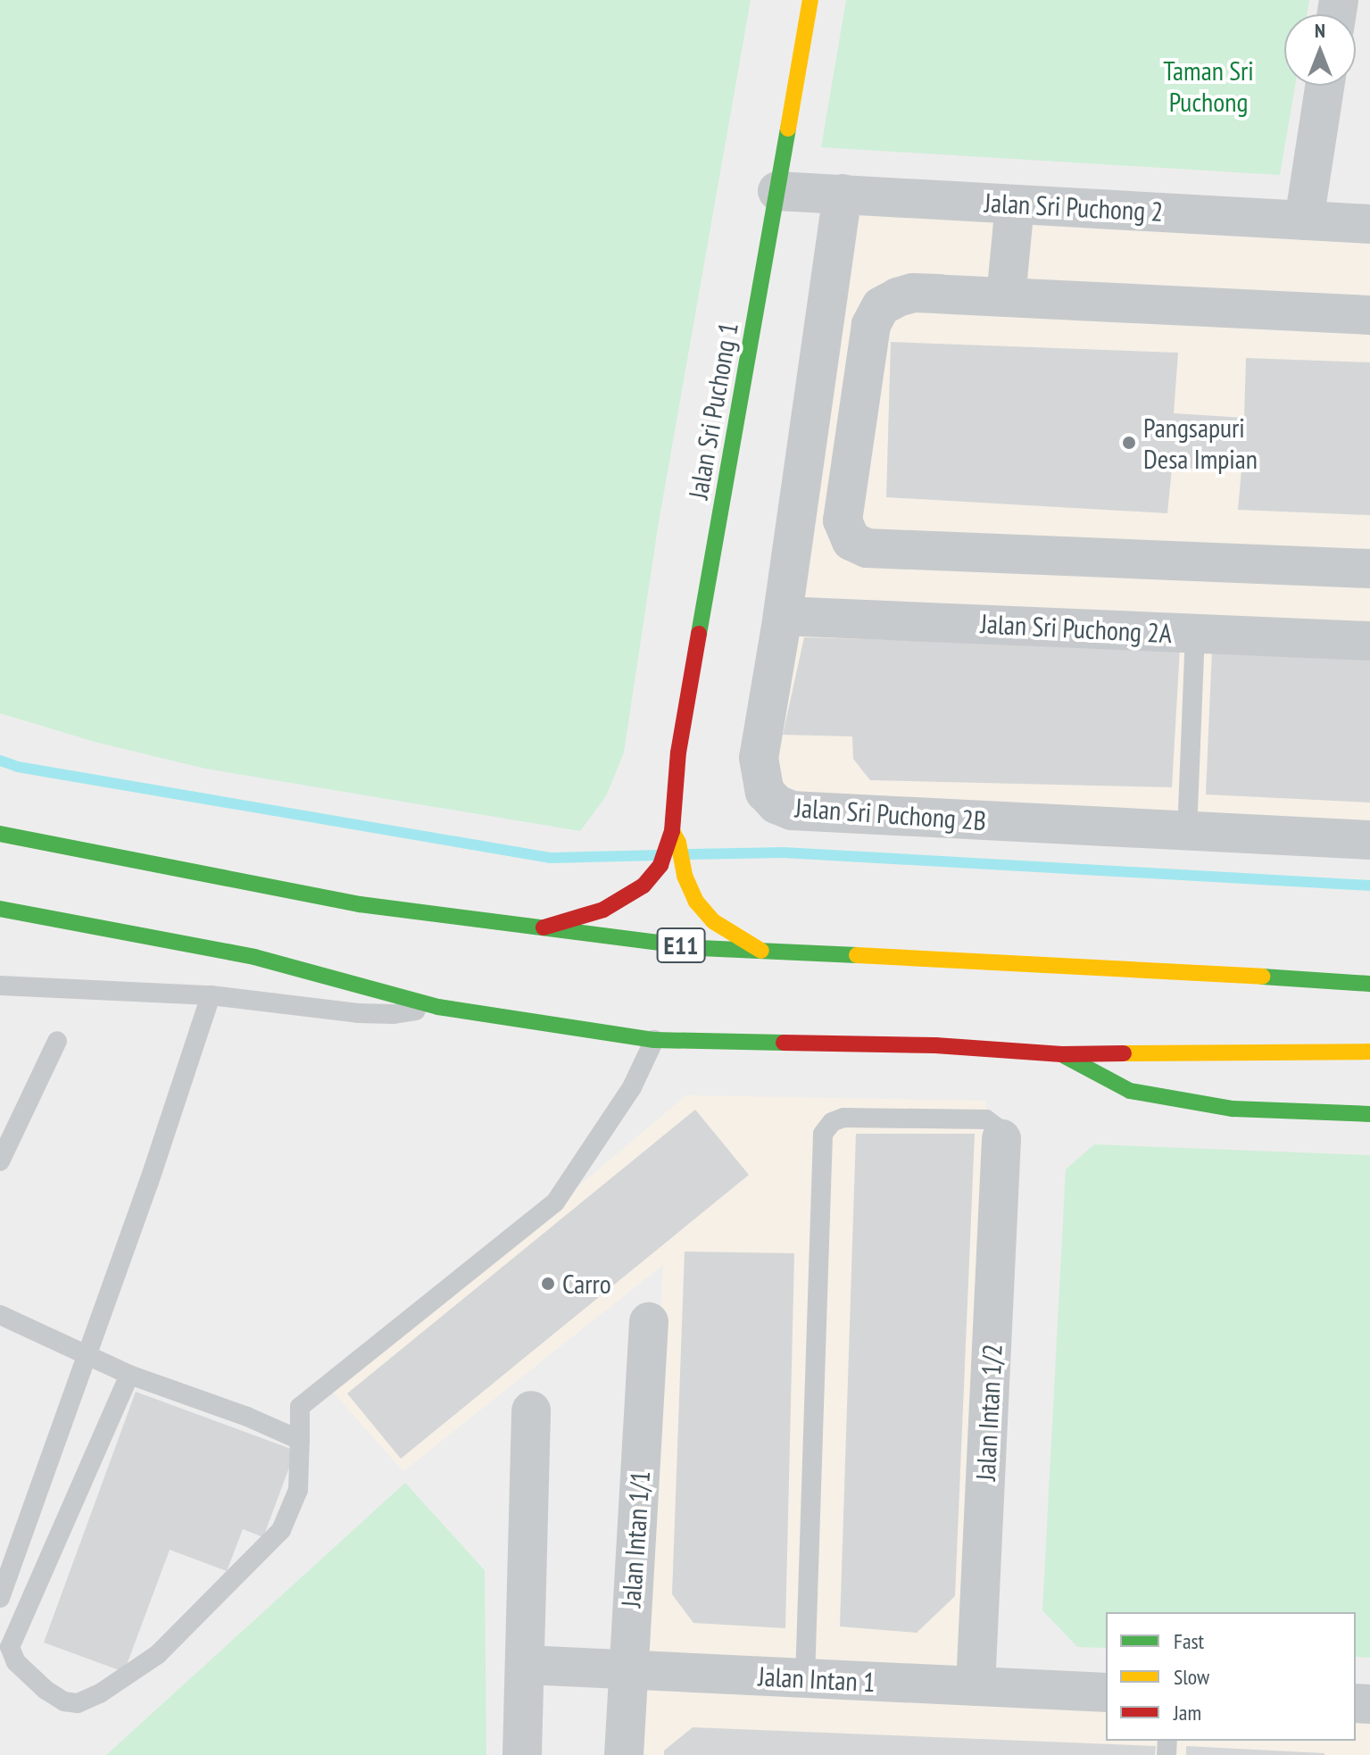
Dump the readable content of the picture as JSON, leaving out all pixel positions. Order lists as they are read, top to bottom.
{
  "streets": {
    "main road": ["Jalan Sri Puchong 1", "E11"],
    "street": [
      "Jalan Sri Puchong 2",
      "Jalan Sri Puchong 2A",
      "Jalan Sri Puchong 2B",
      "Jalan Intan 1/2",
      "Jalan Intan 1/1",
      "Jalan Intan 1"
    ]
  },
  "crossings": [
    ["Jalan Sri Puchong 2", "Jalan Sri Puchong 1"],
    ["Jalan Sri Puchong 2", "Jalan Sri Puchong 2B"],
    ["Jalan Sri Puchong 1", "E11"],
    ["Jalan Sri Puchong 2A", "Jalan Sri Puchong 2B"],
    ["Jalan Intan 1/2", "Jalan Intan 1"],
    ["Jalan Intan 1/1", "Jalan Intan 1"]
  ],
  "parks": ["Taman Sri Puchong"],
  "places": ["Pangsapuri Desa Impian", "Carro"],
  "legend": ["Fast", "Slow", "Jam"],
  "north": "top"
}
